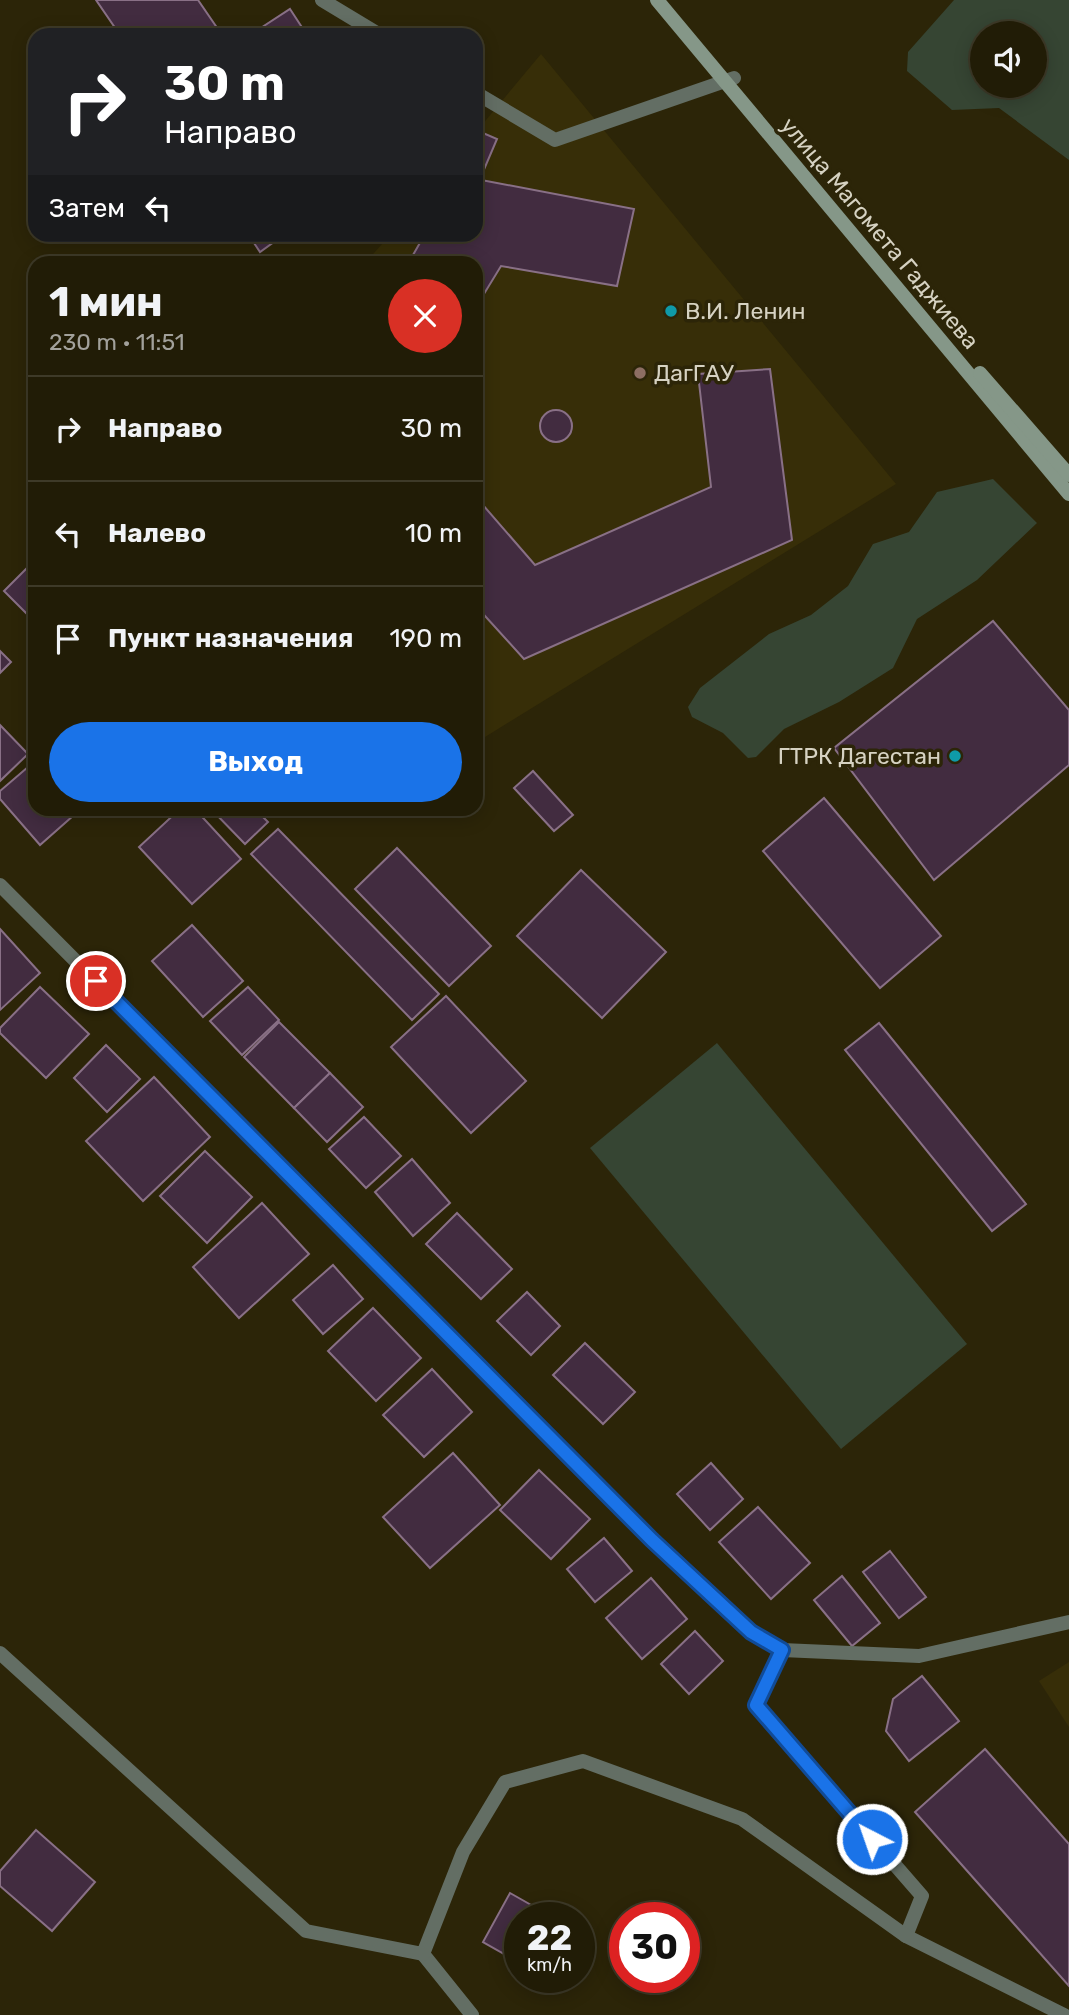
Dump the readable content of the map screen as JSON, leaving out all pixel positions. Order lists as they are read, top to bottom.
{
  "streets": {
    "main road": ["улица Магомета Гаджиева"]
  },
  "places": ["В.И. Ленин", "ДагГАУ", "ГТРК Дагестан"],
  "page": {
    "turn": ["30 m", "Направо"],
    "then": "Затем",
    "heading": ["1 мин", "230 m · 11:51"],
    "list": [
      {
        "name": "Направо",
        "value": "30 m"
      },
      {
        "name": "Налево",
        "value": "10 m"
      },
      {
        "name": "Пункт назначения",
        "value": "190 m"
      }
    ],
    "buttons": "Выход",
    "speed": "22 km/h",
    "limit": "30"
  }
}
